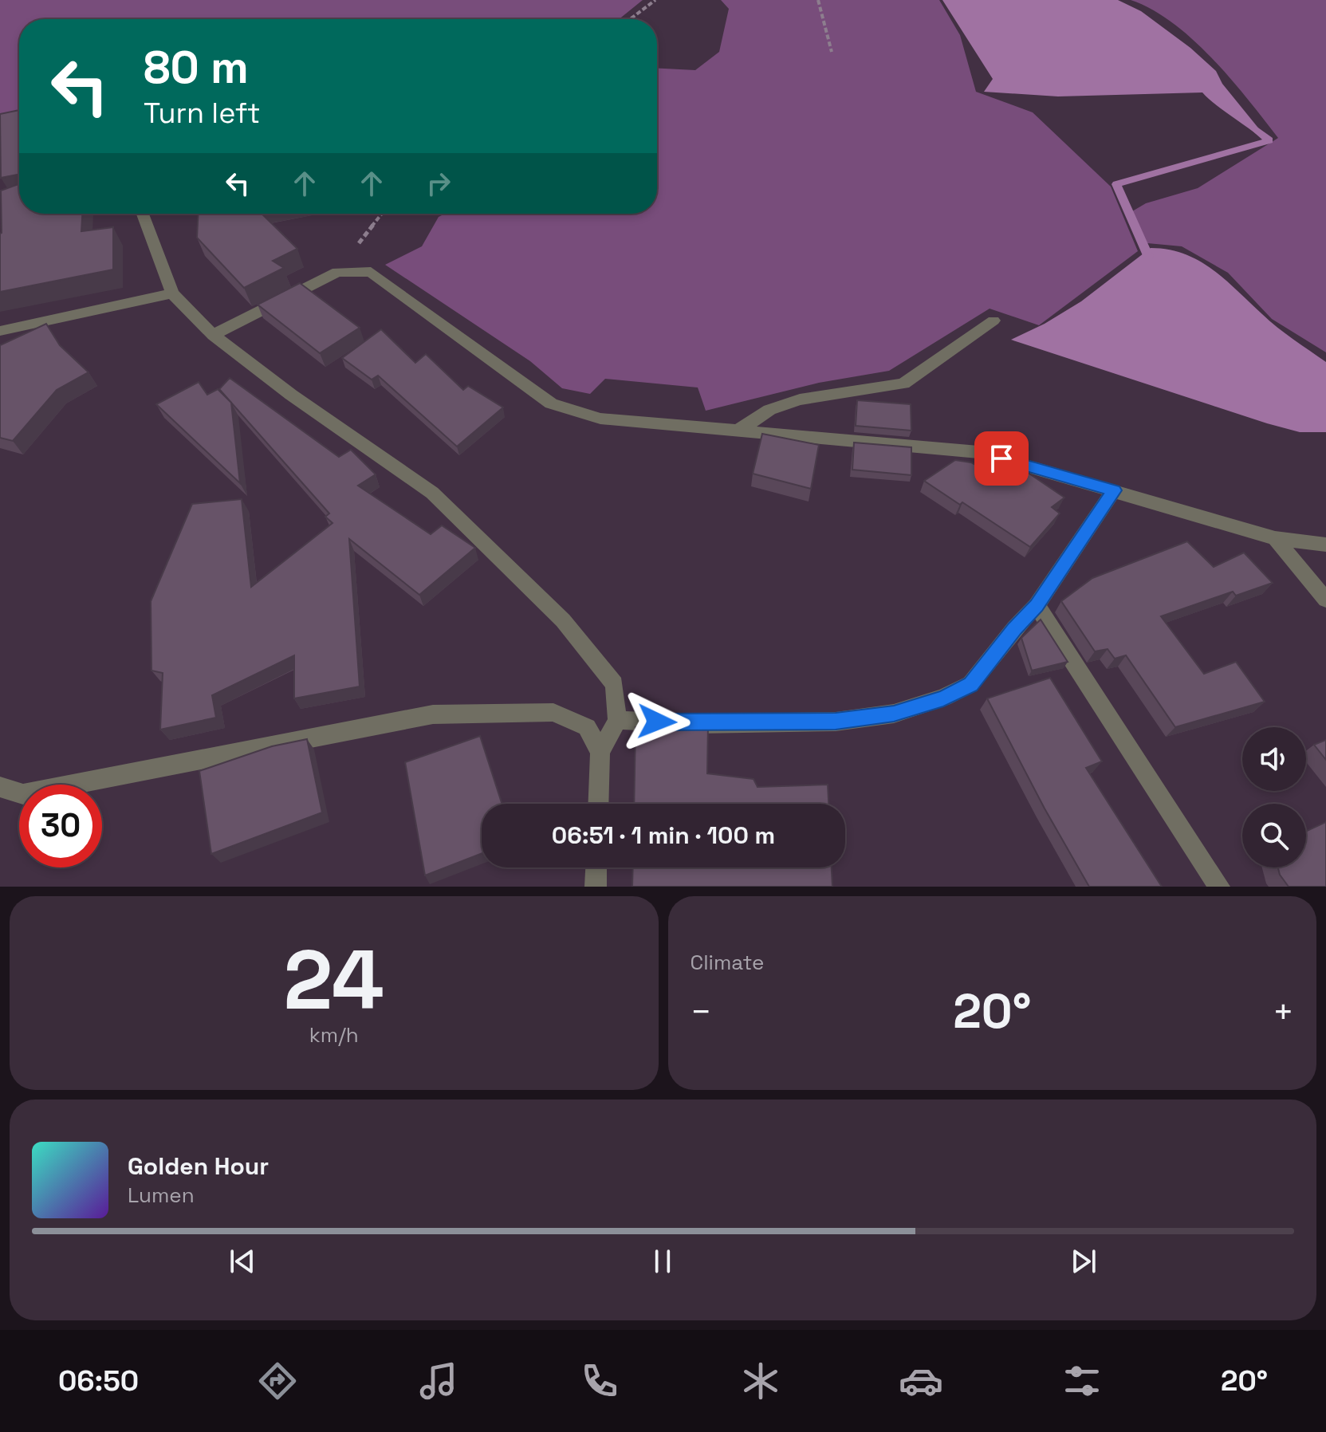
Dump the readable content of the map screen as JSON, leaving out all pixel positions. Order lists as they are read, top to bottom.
{
  "page": {
    "turn": ["80 m", "Turn left"],
    "limit": "30",
    "trip": "06:51 · 1 min · 100 m",
    "tile": [
      ["24", "km/h"],
      "Climate"
    ],
    "heat": ["−", "20°", "+"],
    "song": ["Golden Hour", "Lumen"],
    "tabs": ["06:50", "20°"]
  }
}
